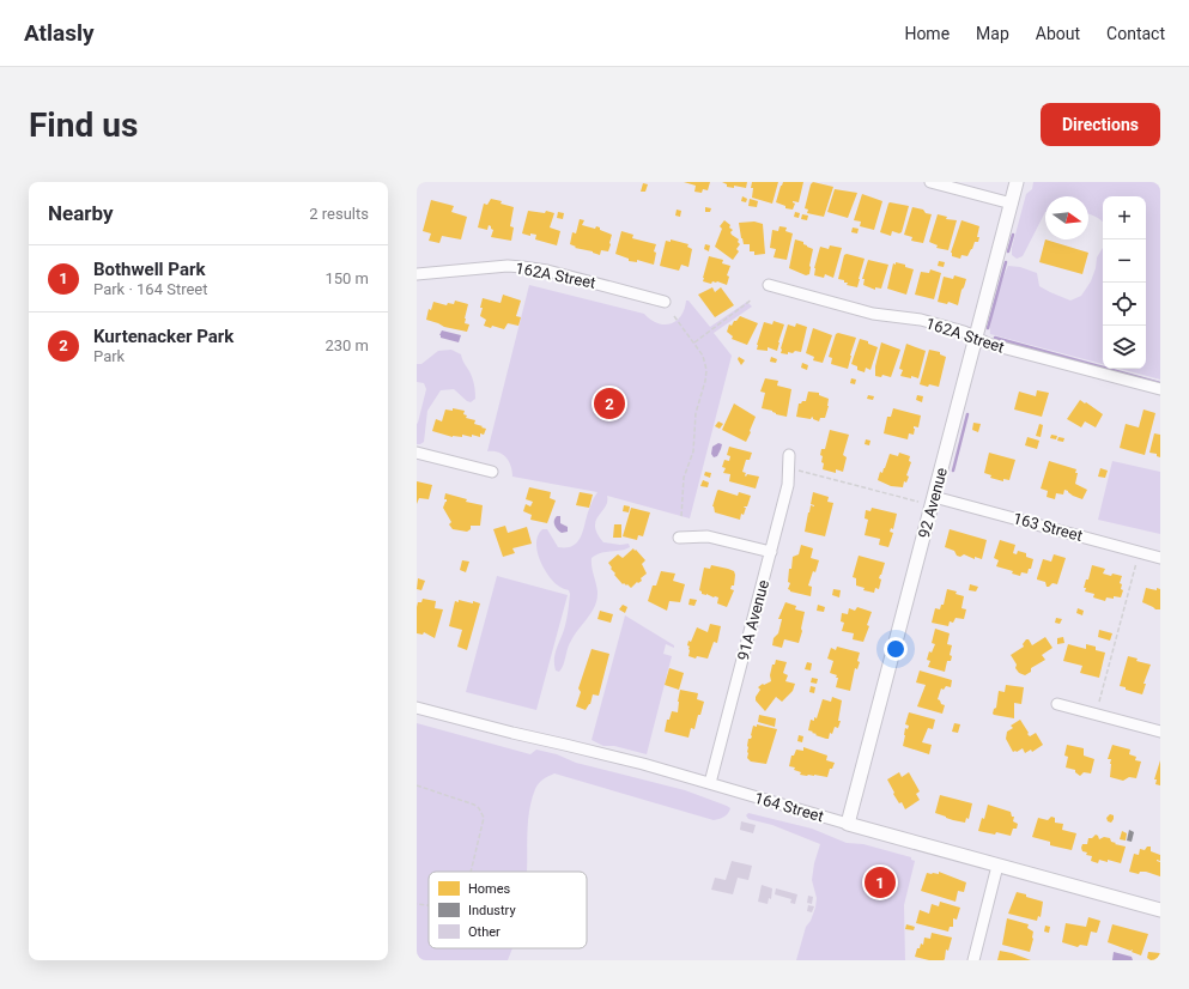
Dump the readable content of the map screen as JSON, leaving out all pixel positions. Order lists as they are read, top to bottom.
{
  "streets": {
    "street": [
      "162A Street",
      "92 Avenue",
      "163 Street",
      "91A Avenue",
      "164 Street"
    ]
  },
  "crossings": [
    ["162A Street", "92 Avenue"],
    ["92 Avenue", "163 Street"],
    ["92 Avenue", "164 Street"],
    ["91A Avenue", "164 Street"]
  ],
  "legend": ["Homes", "Industry", "Other"],
  "north": "right",
  "page": {
    "header": "Atlasly",
    "nav": [
      "Home",
      "Map",
      "About",
      "Contact"
    ],
    "buttons": "Directions",
    "title": "Find us",
    "heading": ["Nearby", "2 results"],
    "map_buttons": ["+", "−"],
    "list": [
      {
        "mark": "1",
        "name": "Bothwell Park",
        "note": "Park · 164 Street",
        "value": "150 m"
      },
      {
        "mark": "2",
        "name": "Kurtenacker Park",
        "note": "Park",
        "value": "230 m"
      }
    ],
    "pins": ["2", "1"]
  }
}
